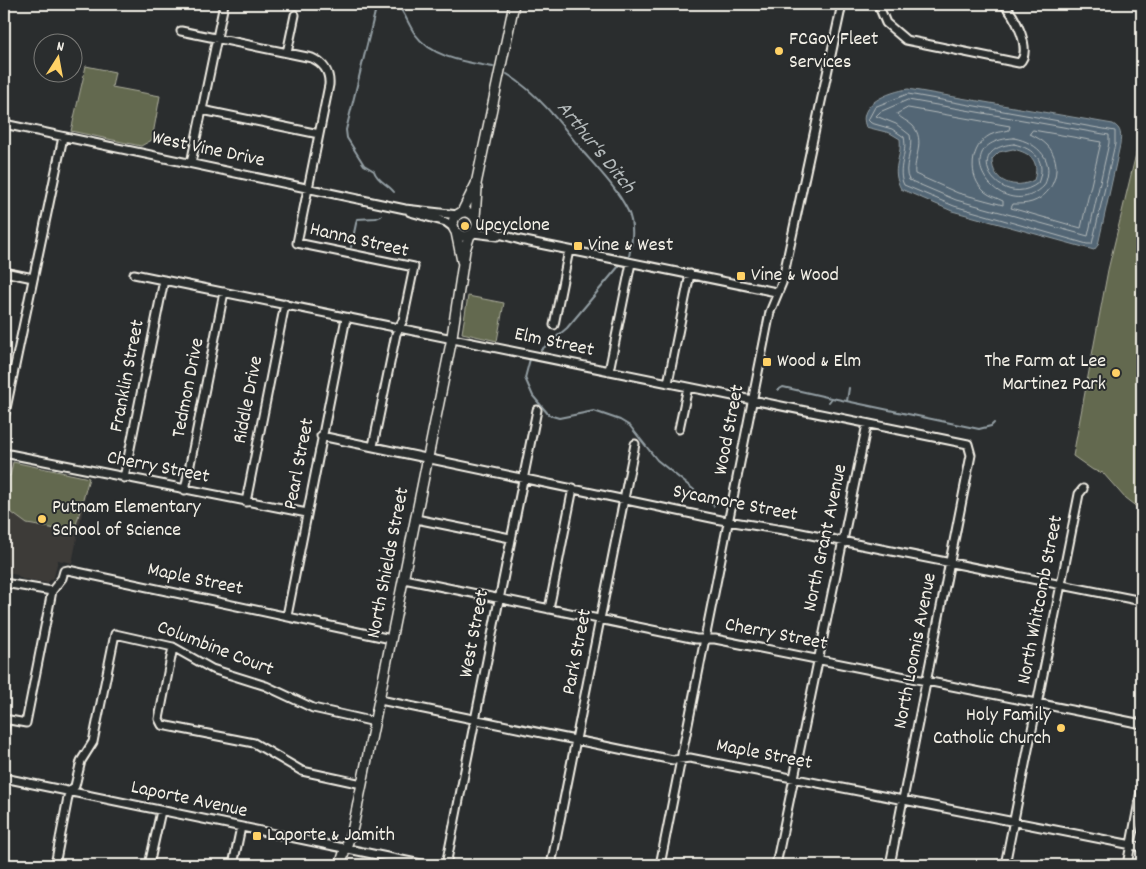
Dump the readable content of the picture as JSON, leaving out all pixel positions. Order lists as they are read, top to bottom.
{
  "streets": {
    "main road": ["North Shields Street"],
    "street": [
      "West Vine Drive",
      "Hanna Street",
      "Elm Street",
      "Franklin Street",
      "Tedmon Drive",
      "Riddle Drive",
      "Wood Street",
      "Pearl Street",
      "Cherry Street",
      "Sycamore Street",
      "North Grant Avenue",
      "Maple Street",
      "North Whitcomb Street",
      "West Street",
      "Columbine Court",
      "North Loomis Avenue",
      "Park Street",
      "Laporte Avenue"
    ]
  },
  "crossings": [
    ["West Vine Drive", "Hanna Street"],
    ["West Vine Drive", "North Shields Street"],
    ["Hanna Street", "Elm Street"],
    ["Hanna Street", "Sycamore Street"],
    ["Elm Street", "Franklin Street"],
    ["Elm Street", "Tedmon Drive"],
    ["Elm Street", "Riddle Drive"],
    ["Elm Street", "Wood Street"],
    ["Elm Street", "Pearl Street"],
    ["Elm Street", "North Grant Avenue"],
    ["Elm Street", "North Shields Street"],
    ["Elm Street", "North Loomis Avenue"],
    ["Franklin Street", "Cherry Street"],
    ["Tedmon Drive", "Cherry Street"],
    ["Riddle Drive", "Cherry Street"],
    ["Wood Street", "Cherry Street"],
    ["Wood Street", "Sycamore Street"],
    ["Wood Street", "Maple Street"],
    ["Pearl Street", "Cherry Street"],
    ["Pearl Street", "Sycamore Street"],
    ["Pearl Street", "Maple Street"],
    ["Cherry Street", "North Grant Avenue"],
    ["Cherry Street", "North Shields Street"],
    ["Cherry Street", "North Whitcomb Street"],
    ["Cherry Street", "West Street"],
    ["Cherry Street", "North Loomis Avenue"],
    ["Cherry Street", "Park Street"],
    ["Sycamore Street", "North Grant Avenue"],
    ["Sycamore Street", "North Shields Street"],
    ["Sycamore Street", "North Whitcomb Street"],
    ["Sycamore Street", "West Street"],
    ["Sycamore Street", "North Loomis Avenue"],
    ["Sycamore Street", "Park Street"],
    ["North Grant Avenue", "Maple Street"],
    ["North Shields Street", "Maple Street"],
    ["North Shields Street", "Columbine Court"],
    ["North Shields Street", "Laporte Avenue"],
    ["Maple Street", "North Whitcomb Street"],
    ["Maple Street", "West Street"],
    ["Maple Street", "North Loomis Avenue"],
    ["Maple Street", "Park Street"],
    ["Columbine Court", "Laporte Avenue"]
  ],
  "water": ["Arthur's Ditch"],
  "places": {
    "other": [
      "FCGov Fleet Services",
      "Upcyclone",
      "The Farm at Lee Martinez Park",
      "Putnam Elementary School of Science",
      "Holy Family Catholic Church"
    ],
    "transit": [
      "Vine & West",
      "Vine & Wood",
      "Wood & Elm",
      "Laporte & Jamith"
    ]
  },
  "north": "top"
}
